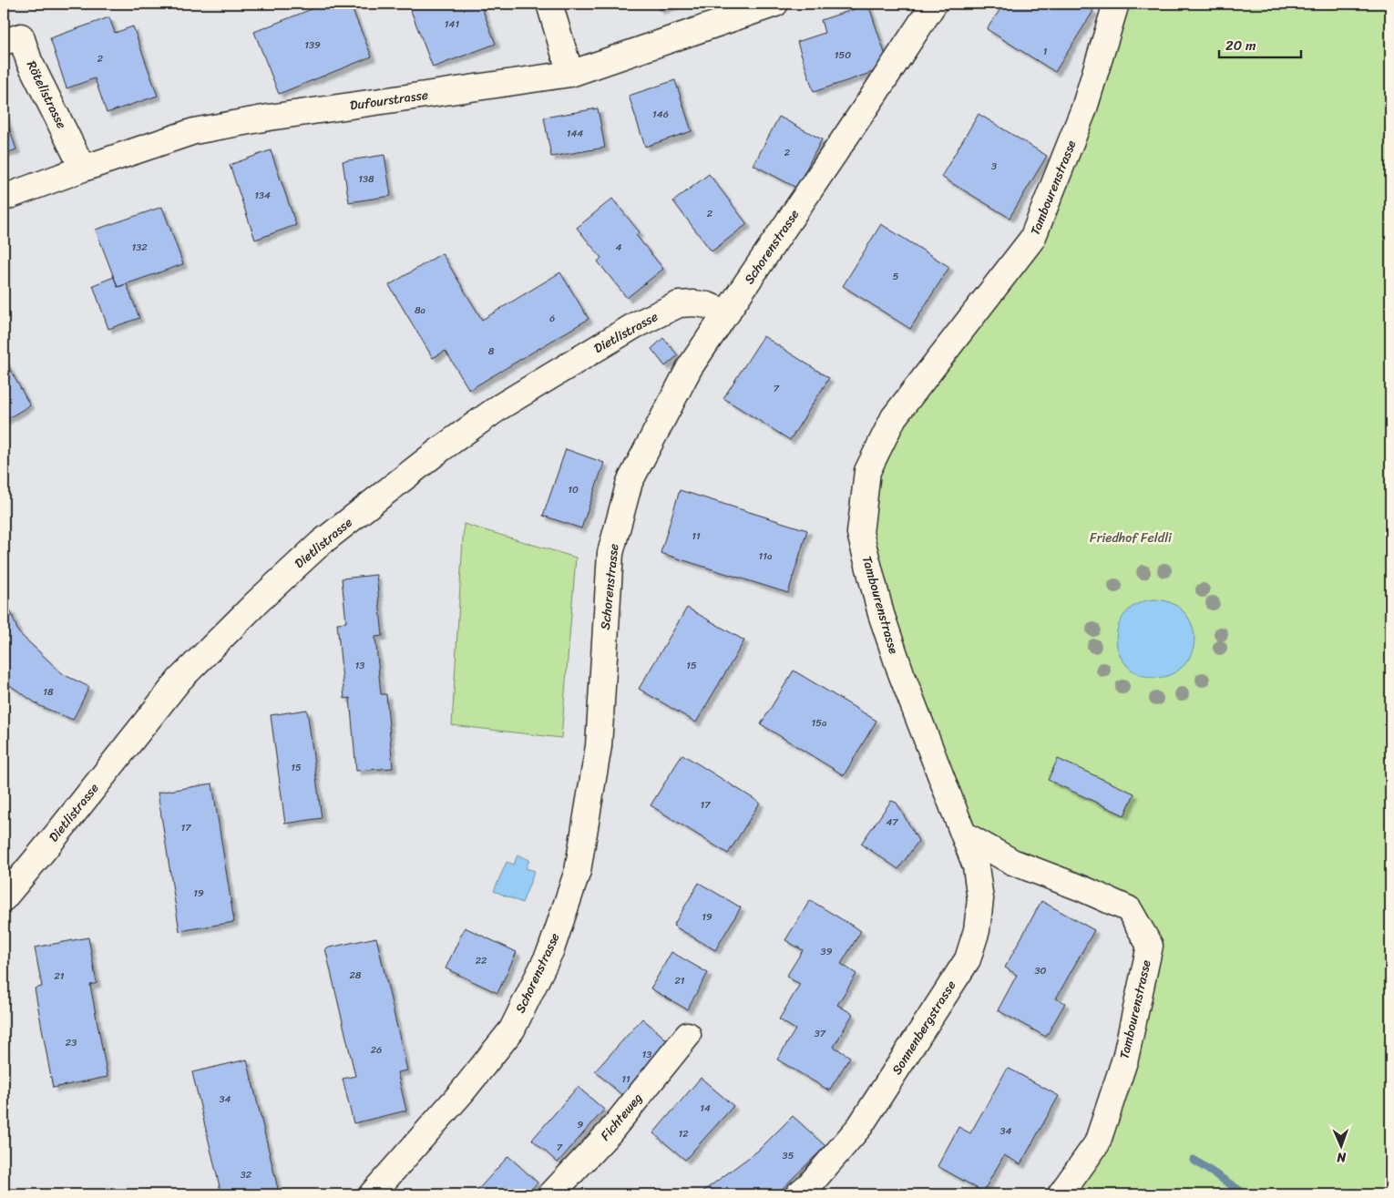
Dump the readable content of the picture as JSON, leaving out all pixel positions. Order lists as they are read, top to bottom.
{
  "streets": {
    "street": [
      "Rötelistrasse",
      "Dufourstrasse",
      "Tambourenstrasse",
      "Schorenstrasse",
      "Dietlistrasse",
      "Sonnenbergstrasse",
      "Fichteweg"
    ]
  },
  "crossings": [
    ["Rötelistrasse", "Dufourstrasse"],
    ["Tambourenstrasse", "Sonnenbergstrasse"],
    ["Schorenstrasse", "Dietlistrasse"]
  ],
  "parks": ["Friedhof Feldli"],
  "house_numbers": [
    "141",
    "139",
    "1",
    "150",
    "2",
    "146",
    "144",
    "2",
    "3",
    "138",
    "134",
    "2",
    "132",
    "4",
    "5",
    "8a",
    "6",
    "8",
    "7",
    "10",
    "11",
    "11a",
    "13",
    "15",
    "18",
    "15a",
    "15",
    "17",
    "47",
    "17",
    "19",
    "19",
    "39",
    "22",
    "30",
    "28",
    "21",
    "21",
    "37",
    "23",
    "26",
    "13",
    "11",
    "34",
    "14",
    "9",
    "34",
    "12",
    "7",
    "35",
    "32"
  ],
  "scale_bar": "20 m",
  "north": "bottom"
}
